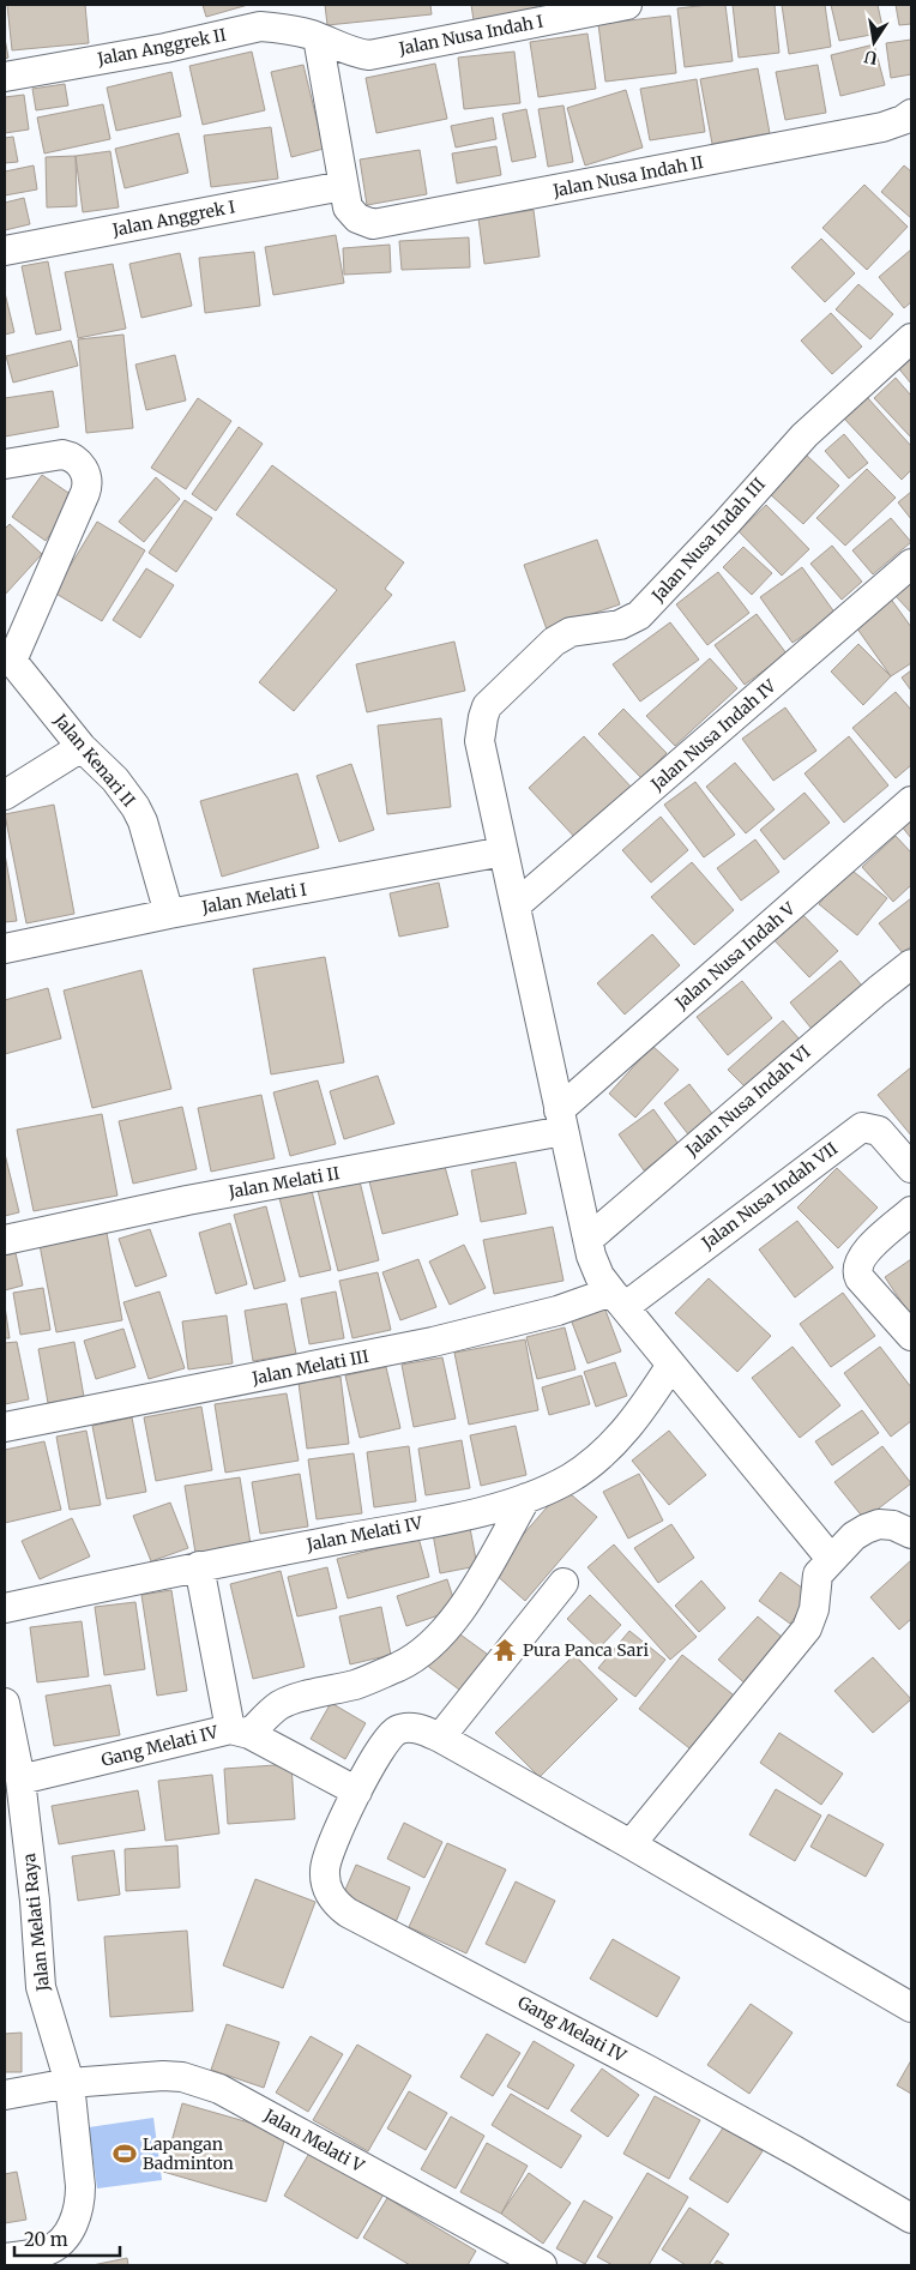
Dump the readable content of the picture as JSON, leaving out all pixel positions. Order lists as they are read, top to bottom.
{
  "streets": {
    "street": [
      "Jalan Nusa Indah I",
      "Jalan Anggrek II",
      "Jalan Nusa Indah II",
      "Jalan Anggrek I",
      "Jalan Nusa Indah III",
      "Jalan Nusa Indah IV",
      "Jalan Kenari II",
      "Jalan Melati I",
      "Jalan Nusa Indah V",
      "Jalan Nusa Indah VI",
      "Jalan Melati II",
      "Jalan Nusa Indah VII",
      "Jalan Melati III",
      "Jalan Melati IV",
      "Gang Melati IV",
      "Jalan Melati Raya",
      "Jalan Melati V"
    ]
  },
  "crossings": [
    ["Jalan Nusa Indah I", "Jalan Anggrek II"],
    ["Jalan Nusa Indah II", "Jalan Anggrek I"],
    ["Jalan Nusa Indah III", "Jalan Melati I"],
    ["Jalan Kenari II", "Jalan Melati I"],
    ["Jalan Nusa Indah V", "Jalan Melati II"],
    ["Jalan Nusa Indah VII", "Jalan Melati III"],
    ["Gang Melati IV", "Jalan Melati Raya"],
    ["Jalan Melati Raya", "Jalan Melati V"]
  ],
  "places": {
    "temple": ["Pura Panca Sari"],
    "sports": ["Lapangan Badminton"]
  },
  "scale_bar": "20 m",
  "north": "bottom"
}
